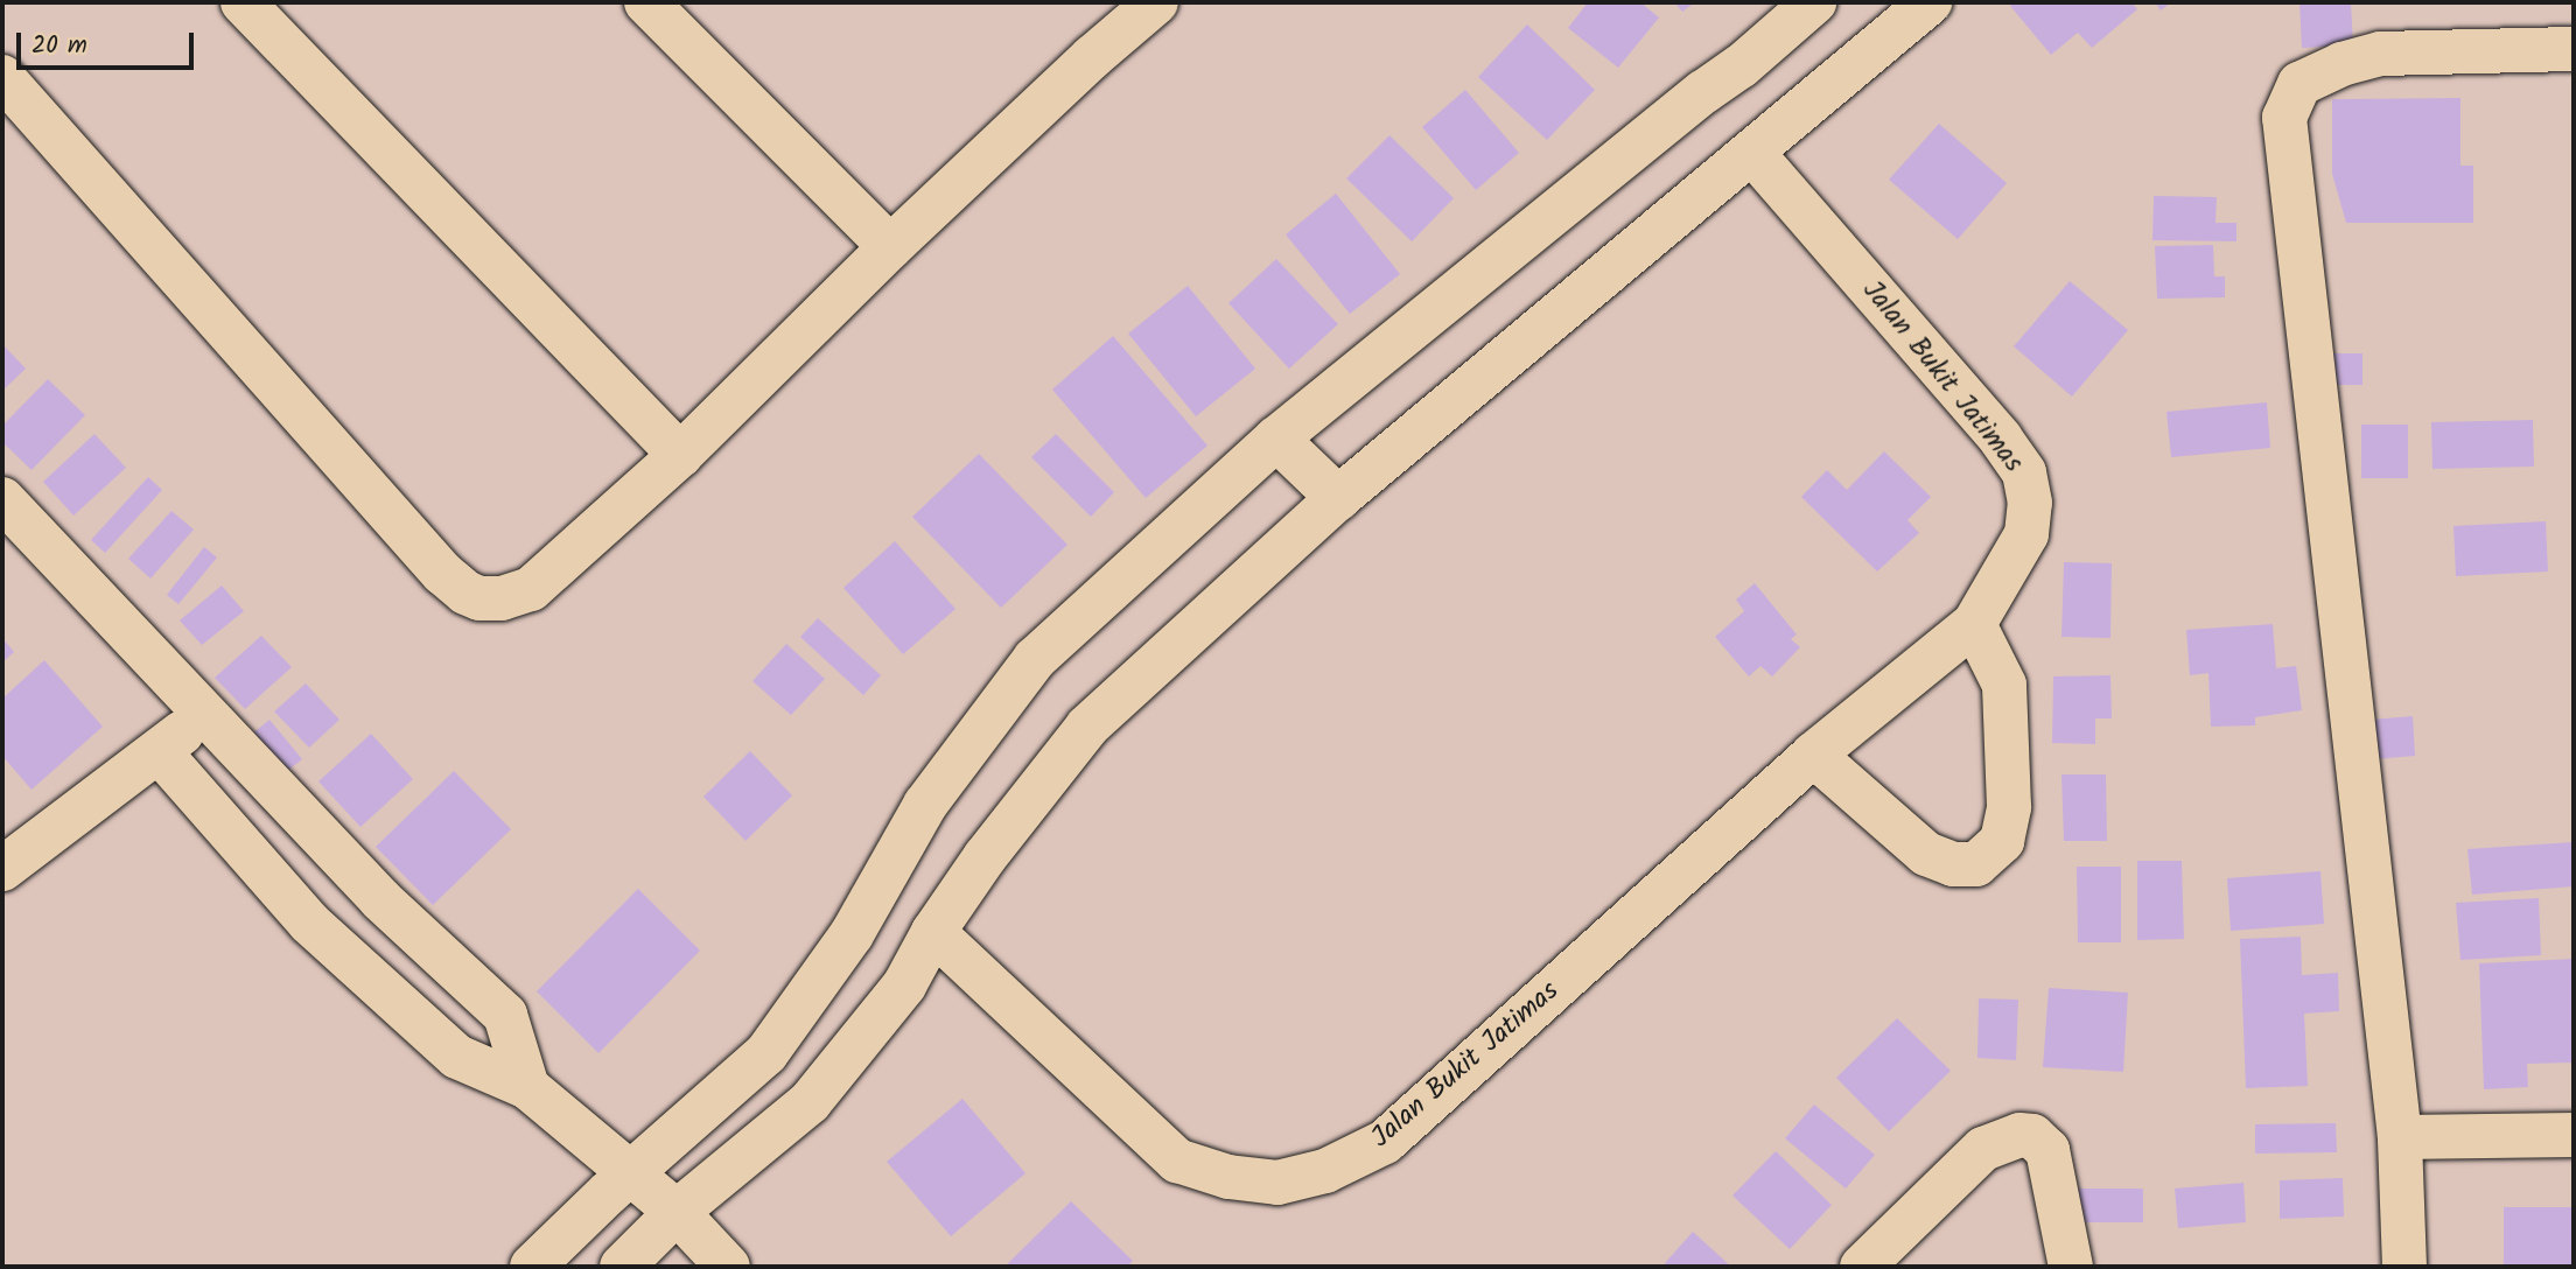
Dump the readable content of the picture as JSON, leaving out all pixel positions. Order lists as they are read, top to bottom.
{
  "streets": {
    "street": ["Jalan Bukit Jatimas"]
  },
  "scale_bar": "20 m"
}
